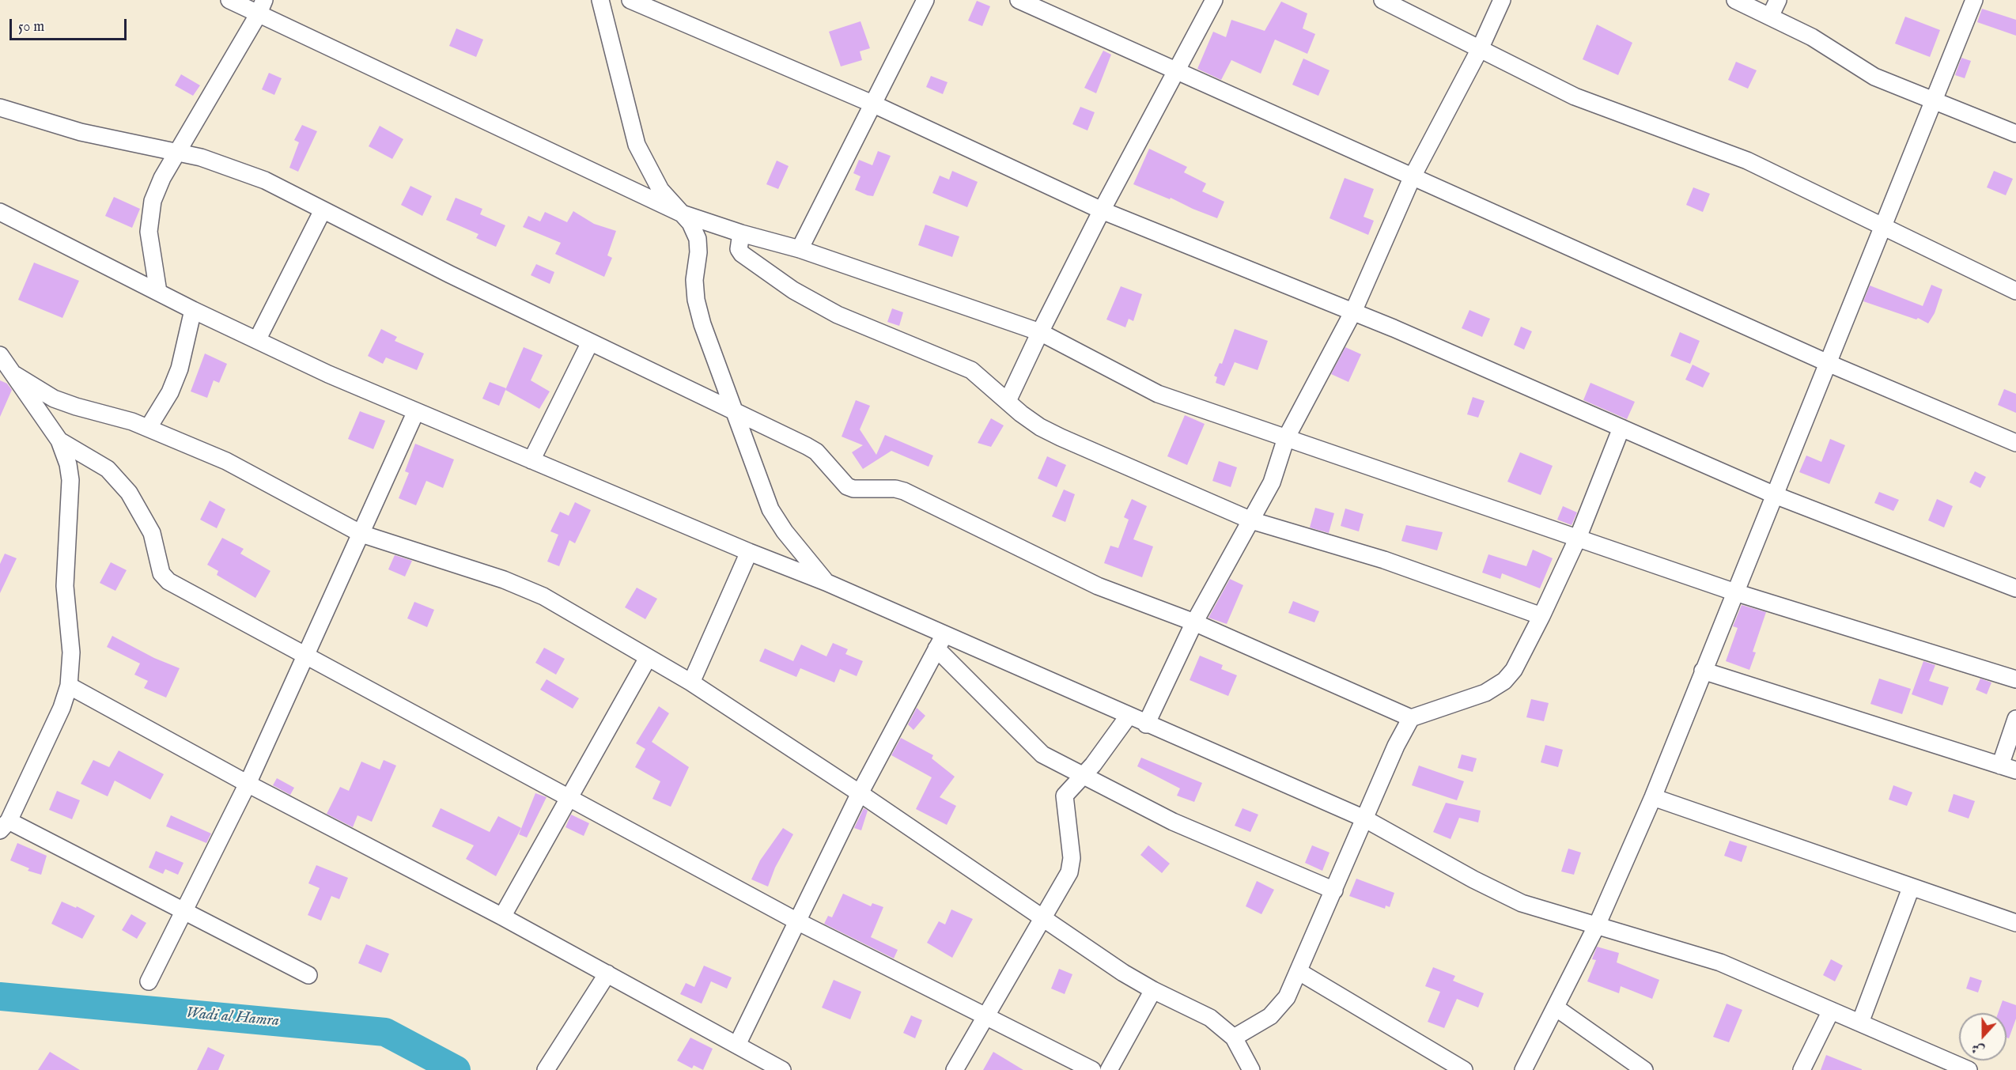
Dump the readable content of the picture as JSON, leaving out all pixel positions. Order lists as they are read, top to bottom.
{
  "water": ["Wadi al Hamra"],
  "scale_bar": "50 m",
  "north": "bottom"
}
